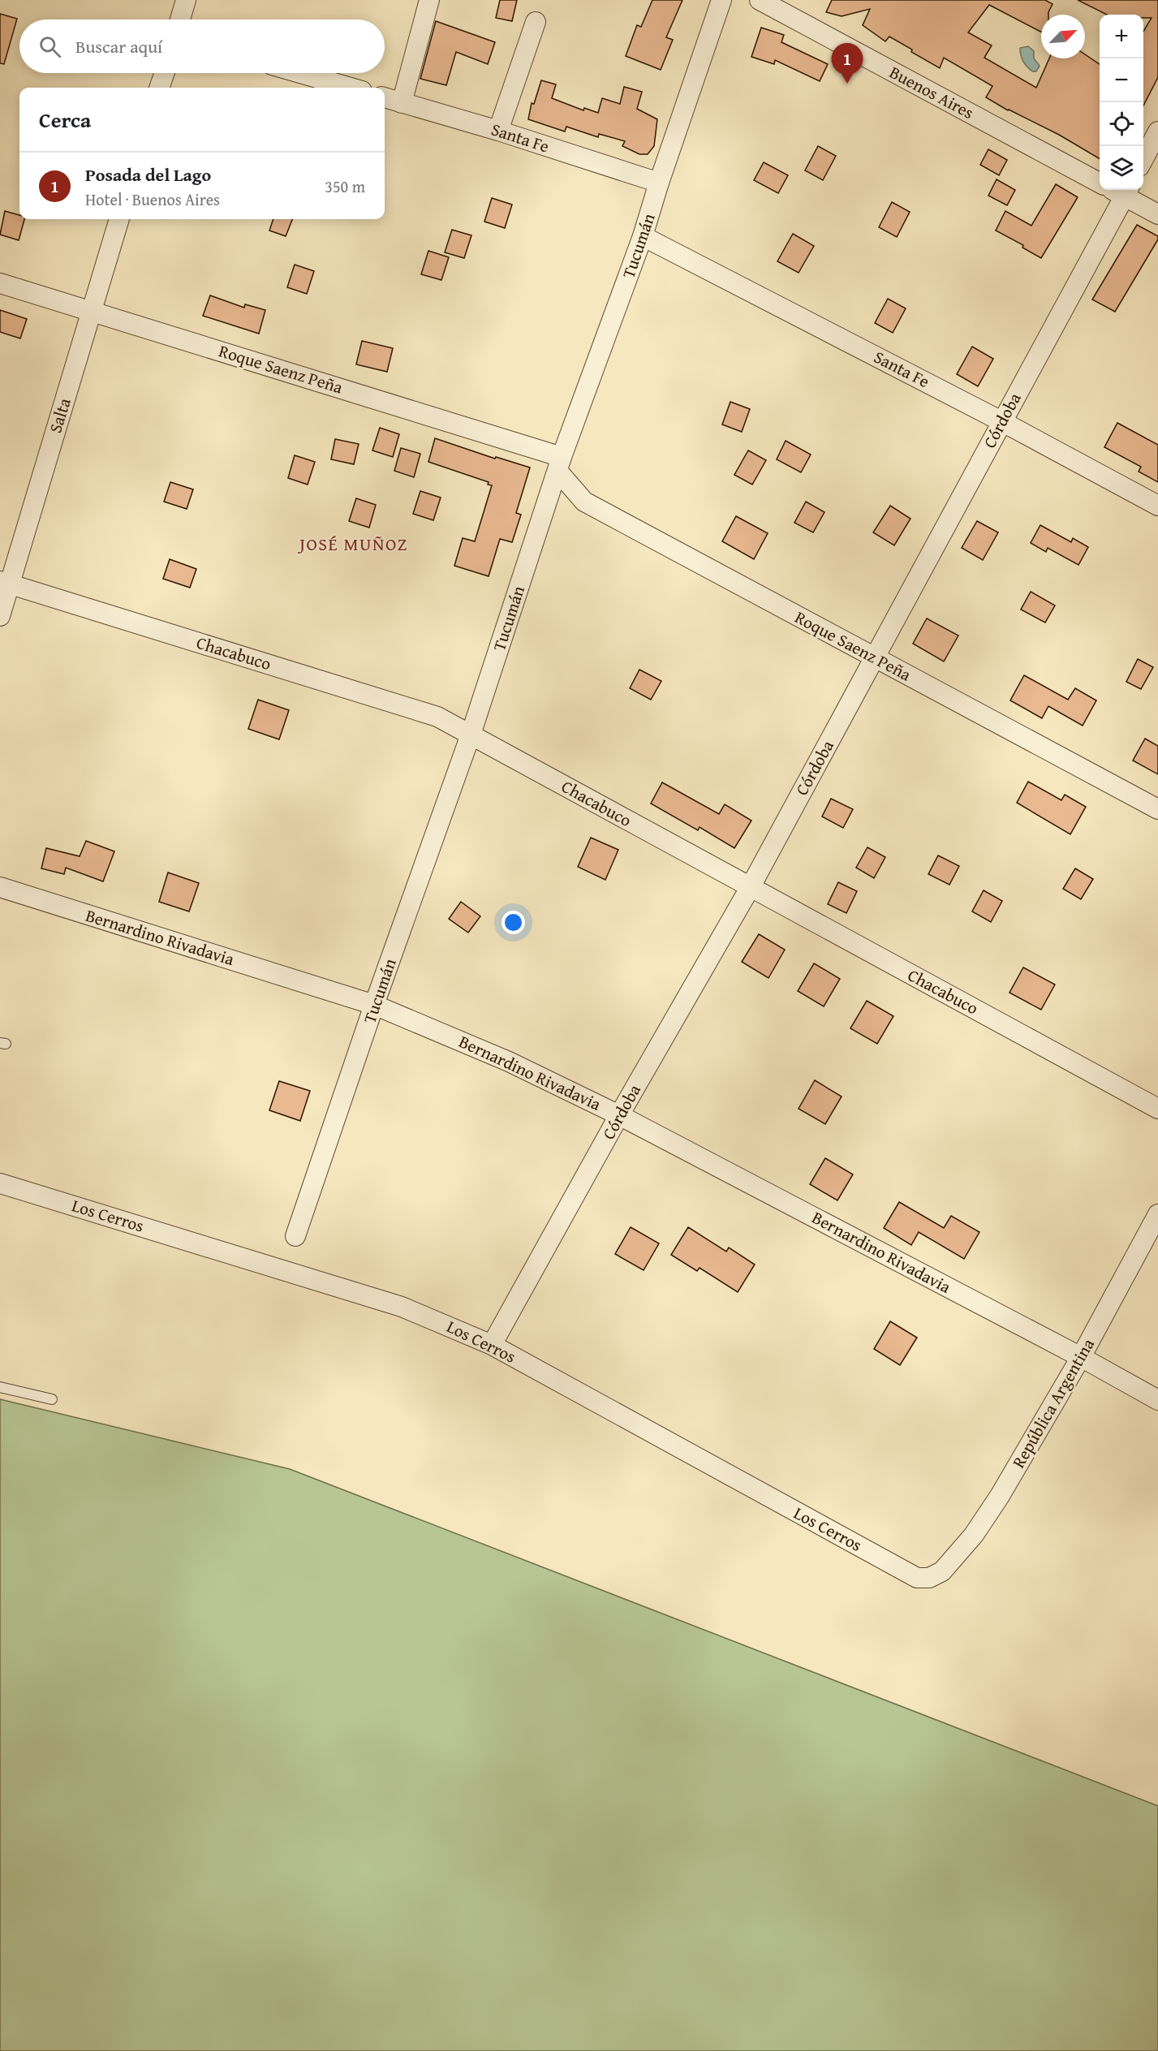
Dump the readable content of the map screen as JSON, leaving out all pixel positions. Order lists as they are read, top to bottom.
{
  "streets": {
    "street": [
      "Buenos Aires",
      "Santa Fe",
      "Tucumán",
      "Roque Saenz Peña",
      "Salta",
      "Córdoba",
      "Chacabuco",
      "Bernardino Rivadavia",
      "Los Cerros",
      "República Argentina"
    ]
  },
  "crossings": [
    ["Buenos Aires", "Córdoba"],
    ["Santa Fe", "Tucumán"],
    ["Santa Fe", "Córdoba"],
    ["Tucumán", "Roque Saenz Peña"],
    ["Tucumán", "Chacabuco"],
    ["Tucumán", "Bernardino Rivadavia"],
    ["Roque Saenz Peña", "Salta"],
    ["Roque Saenz Peña", "Córdoba"],
    ["Salta", "Chacabuco"],
    ["Córdoba", "Chacabuco"],
    ["Córdoba", "Bernardino Rivadavia"],
    ["Córdoba", "Los Cerros"],
    ["Bernardino Rivadavia", "República Argentina"],
    ["Los Cerros", "República Argentina"]
  ],
  "districts": ["JOSÉ MUÑOZ"],
  "north": "top right",
  "page": {
    "map_buttons": ["+", "−"],
    "search": "Buscar aquí",
    "pins": "1",
    "heading": "Cerca",
    "list": [
      {
        "mark": "1",
        "name": "Posada del Lago",
        "note": "Hotel · Buenos Aires",
        "value": "350 m"
      }
    ]
  }
}
